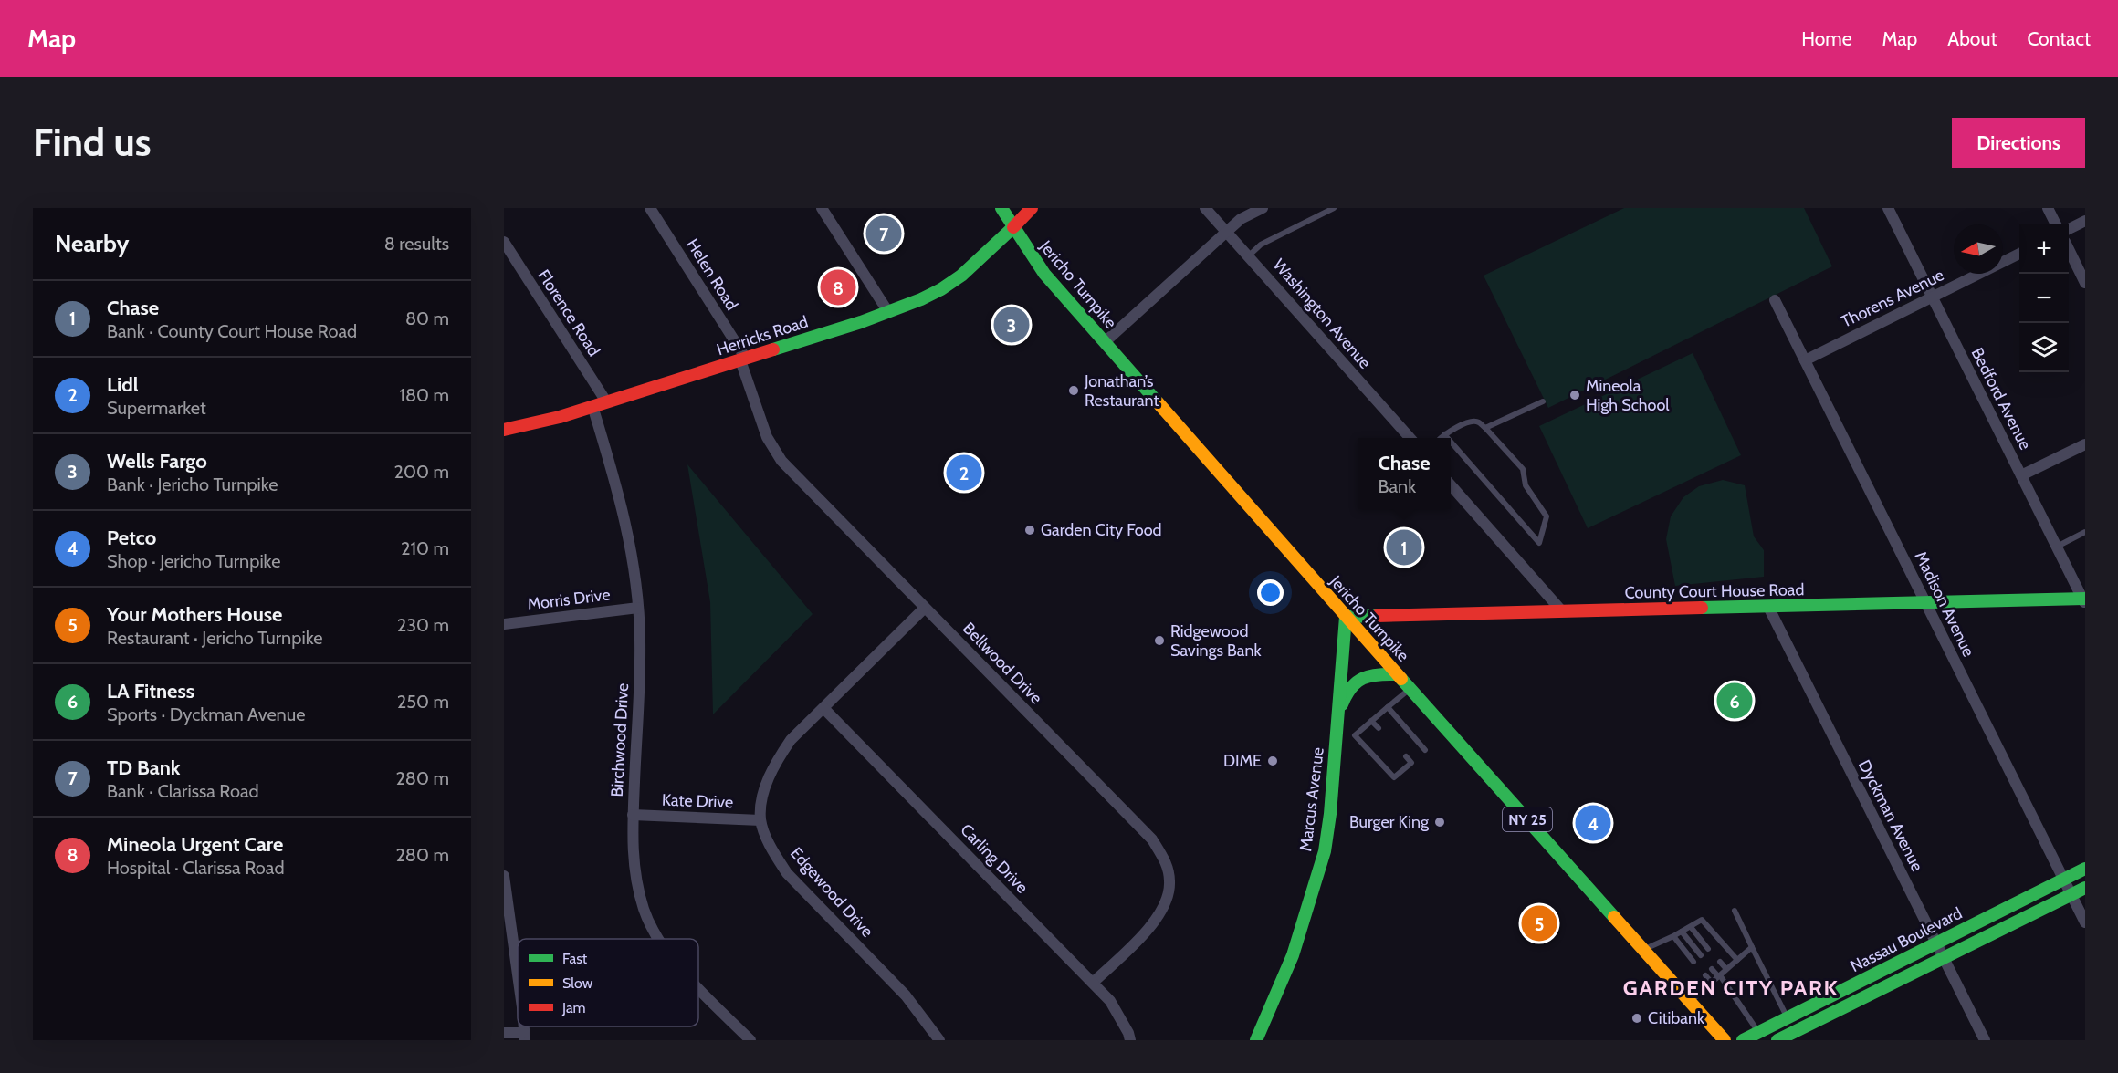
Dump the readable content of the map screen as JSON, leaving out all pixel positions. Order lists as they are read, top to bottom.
{
  "streets": {
    "main road": [
      "Jericho Turnpike",
      "Herricks Road",
      "County Court House Road",
      "Marcus Avenue",
      "NY 25",
      "Nassau Boulevard"
    ],
    "street": [
      "Helen Road",
      "Thorens Avenue",
      "Florence Road",
      "Washington Avenue",
      "Bedford Avenue",
      "Morris Drive",
      "Madison Avenue",
      "Bellwood Drive",
      "Birchwood Drive",
      "Kate Drive",
      "Dyckman Avenue",
      "Carling Drive",
      "Edgewood Drive"
    ]
  },
  "crossings": [
    ["Helen Road", "Herricks Road"],
    ["Helen Road", "Bellwood Drive"],
    ["Jericho Turnpike", "Herricks Road"],
    ["Jericho Turnpike", "County Court House Road"],
    ["Jericho Turnpike", "Marcus Avenue"],
    ["Thorens Avenue", "Bedford Avenue"],
    ["Thorens Avenue", "Madison Avenue"],
    ["Florence Road", "Herricks Road"],
    ["Herricks Road", "Bellwood Drive"],
    ["Herricks Road", "Birchwood Drive"],
    ["Bedford Avenue", "County Court House Road"],
    ["County Court House Road", "Madison Avenue"],
    ["County Court House Road", "Marcus Avenue"],
    ["County Court House Road", "Dyckman Avenue"],
    ["Morris Drive", "Birchwood Drive"],
    ["Madison Avenue", "Nassau Boulevard"],
    ["Bellwood Drive", "Carling Drive"],
    ["Bellwood Drive", "Edgewood Drive"],
    ["Birchwood Drive", "Kate Drive"],
    ["Kate Drive", "Edgewood Drive"],
    ["Dyckman Avenue", "Nassau Boulevard"],
    ["Carling Drive", "Edgewood Drive"]
  ],
  "districts": ["GARDEN CITY PARK"],
  "places": [
    "Jonathan’s Restaurant",
    "Mineola High School",
    "Garden City Food",
    "Ridgewood Savings Bank",
    "DIME",
    "Burger King",
    "Citibank"
  ],
  "legend": ["Fast", "Slow", "Jam"],
  "north": "left",
  "page": {
    "header": "Map",
    "nav": [
      "Home",
      "Map",
      "About",
      "Contact"
    ],
    "buttons": "Directions",
    "title": "Find us",
    "heading": ["Nearby", "8 results"],
    "pins": [
      "7",
      "8",
      "3",
      "2",
      "1",
      "6",
      "4",
      "5"
    ],
    "map_buttons": ["+", "−"],
    "list": [
      {
        "mark": "1",
        "name": "Chase",
        "note": "Bank · County Court House Road",
        "value": "80 m"
      },
      {
        "mark": "2",
        "name": "Lidl",
        "note": "Supermarket",
        "value": "180 m"
      },
      {
        "mark": "3",
        "name": "Wells Fargo",
        "note": "Bank · Jericho Turnpike",
        "value": "200 m"
      },
      {
        "mark": "4",
        "name": "Petco",
        "note": "Shop · Jericho Turnpike",
        "value": "210 m"
      },
      {
        "mark": "5",
        "name": "Your Mothers House",
        "note": "Restaurant · Jericho Turnpike",
        "value": "230 m"
      },
      {
        "mark": "6",
        "name": "LA Fitness",
        "note": "Sports · Dyckman Avenue",
        "value": "250 m"
      },
      {
        "mark": "7",
        "name": "TD Bank",
        "note": "Bank · Clarissa Road",
        "value": "280 m"
      },
      {
        "mark": "8",
        "name": "Mineola Urgent Care",
        "note": "Hospital · Clarissa Road",
        "value": "280 m"
      }
    ],
    "popup": ["Chase", "Bank"]
  }
}
